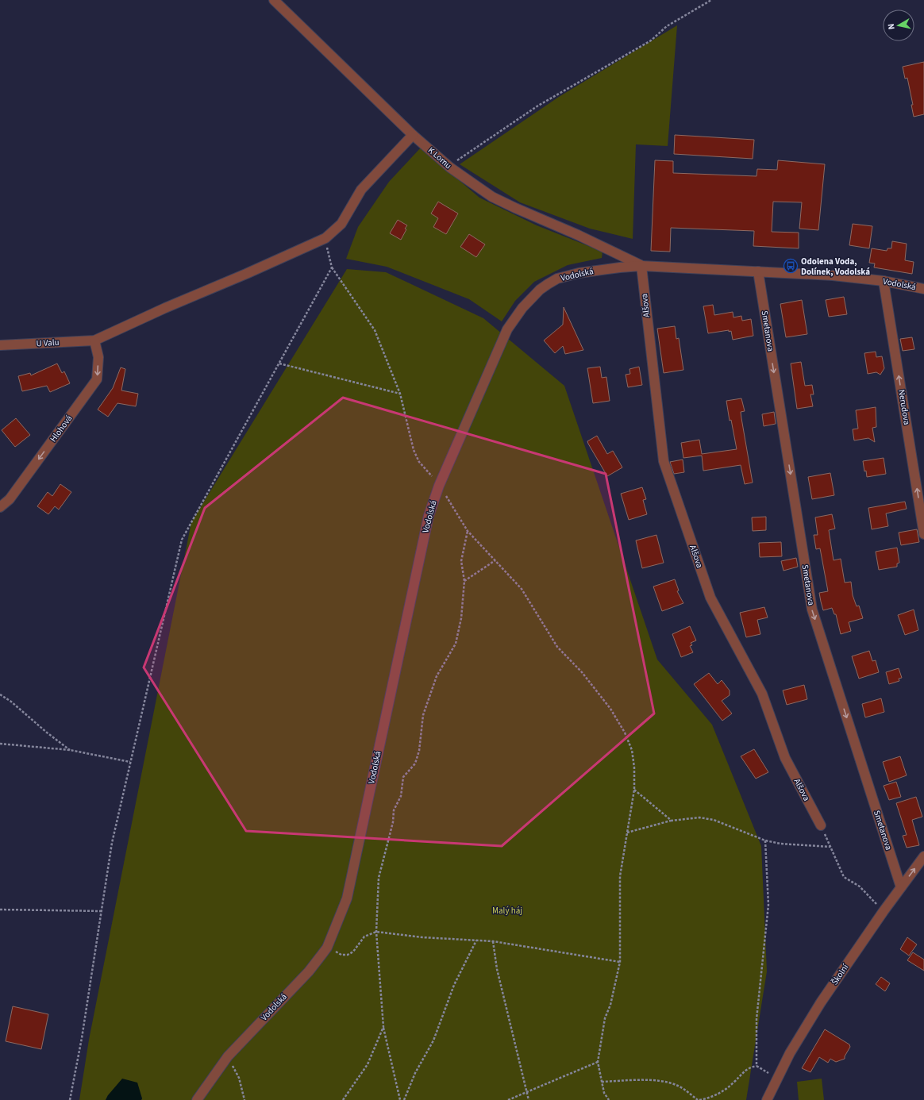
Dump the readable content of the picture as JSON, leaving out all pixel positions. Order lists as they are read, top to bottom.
{
  "streets": {
    "street": [
      "K Lomu",
      "Vodolská",
      "Alšova",
      "Smetanova",
      "U Valu",
      "Nerudova",
      "Hlohová",
      "Školní"
    ]
  },
  "crossings": [
    ["K Lomu", "Vodolská"],
    ["K Lomu", "Alšova"],
    ["Vodolská", "Alšova"],
    ["Vodolská", "Smetanova"],
    ["Vodolská", "Nerudova"],
    ["Smetanova", "Školní"],
    ["U Valu", "Hlohová"]
  ],
  "one_way": ["Smetanova", "Nerudova", "Hlohová"],
  "parks": ["Malý háj"],
  "places": {
    "bus stop": ["Odolena Voda, Dolínek, Vodolská"]
  },
  "north": "left"
}
